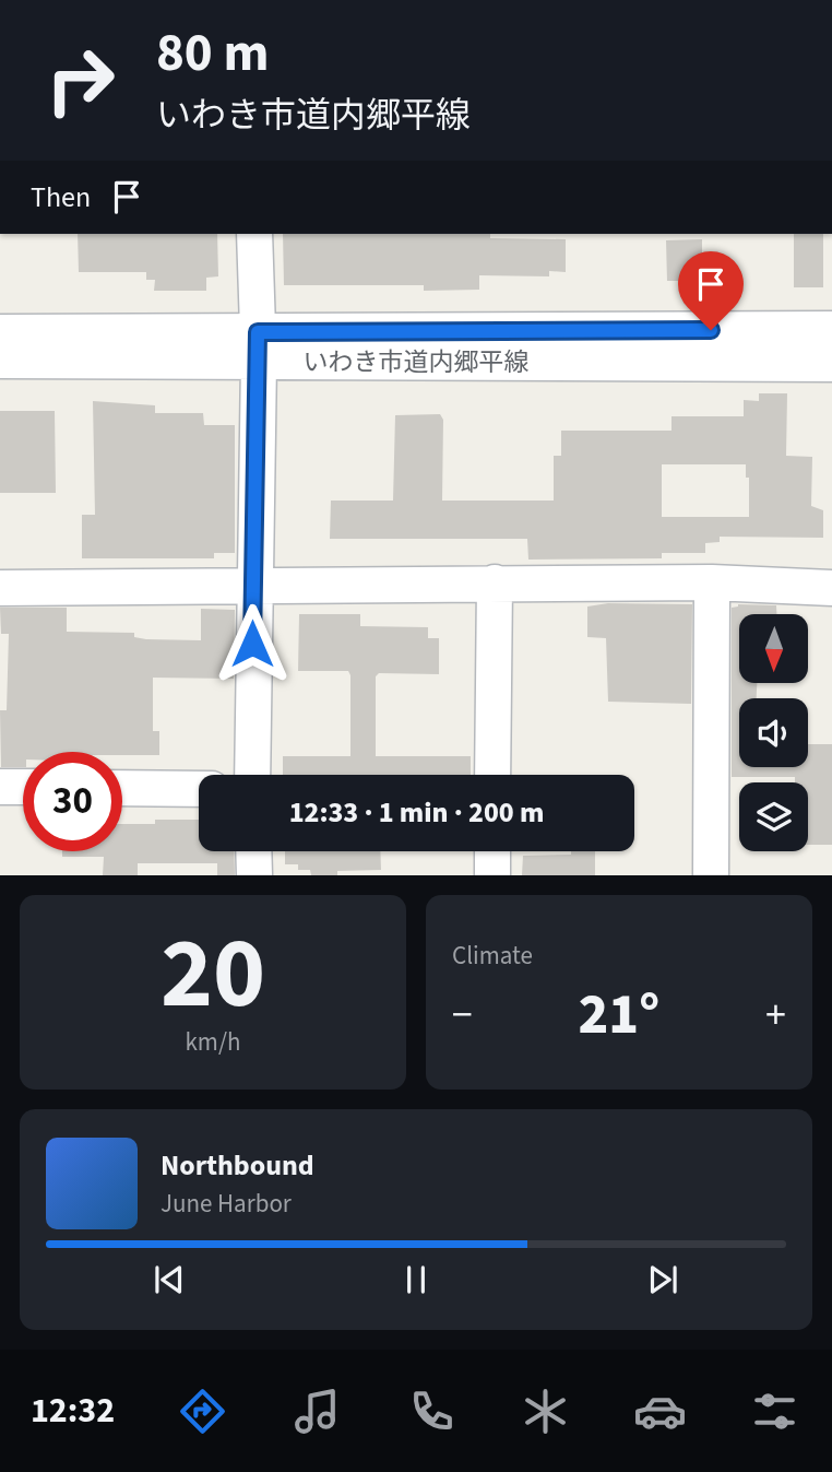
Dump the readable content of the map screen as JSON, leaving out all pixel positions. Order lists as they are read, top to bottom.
{
  "streets": {
    "street": ["いわき市道内郷平線"]
  },
  "north": "bottom",
  "page": {
    "turn": ["80 m", "いわき市道内郷平線"],
    "then": "Then",
    "limit": "30",
    "trip": "12:33 · 1 min · 200 m",
    "tile": [
      ["20", "km/h"],
      "Climate"
    ],
    "heat": ["−", "21°", "+"],
    "song": ["Northbound", "June Harbor"],
    "tabs": "12:32"
  }
}
